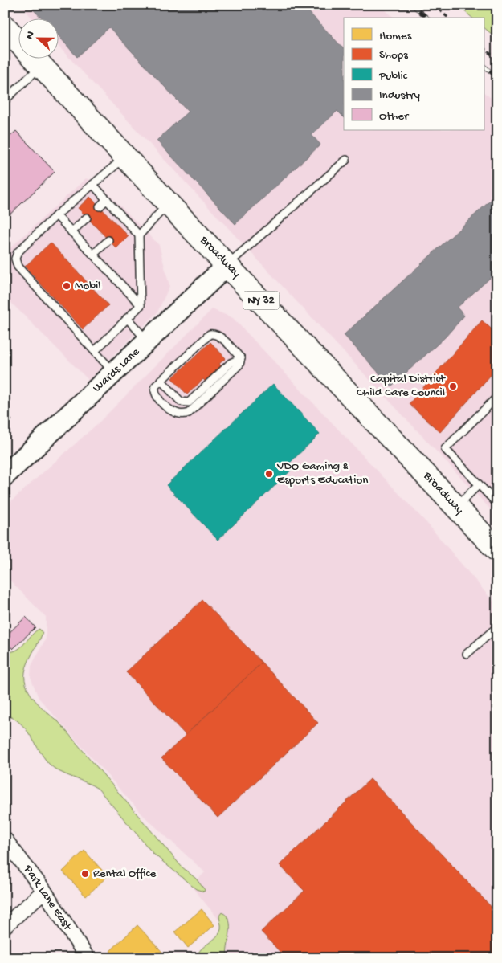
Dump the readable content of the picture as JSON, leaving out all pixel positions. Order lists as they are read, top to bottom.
{
  "streets": {
    "main road": ["Broadway", "NY 32"],
    "street": ["Wards Lane", "Park Lane East"]
  },
  "crossings": [
    ["Broadway", "Wards Lane"]
  ],
  "places": [
    "Mobil",
    "Capital District Child Care Council",
    "VDO Gaming & Esports Education",
    "Rental Office"
  ],
  "legend": [
    "Homes",
    "Shops",
    "Public",
    "Industry",
    "Other"
  ],
  "north": "left"
}
